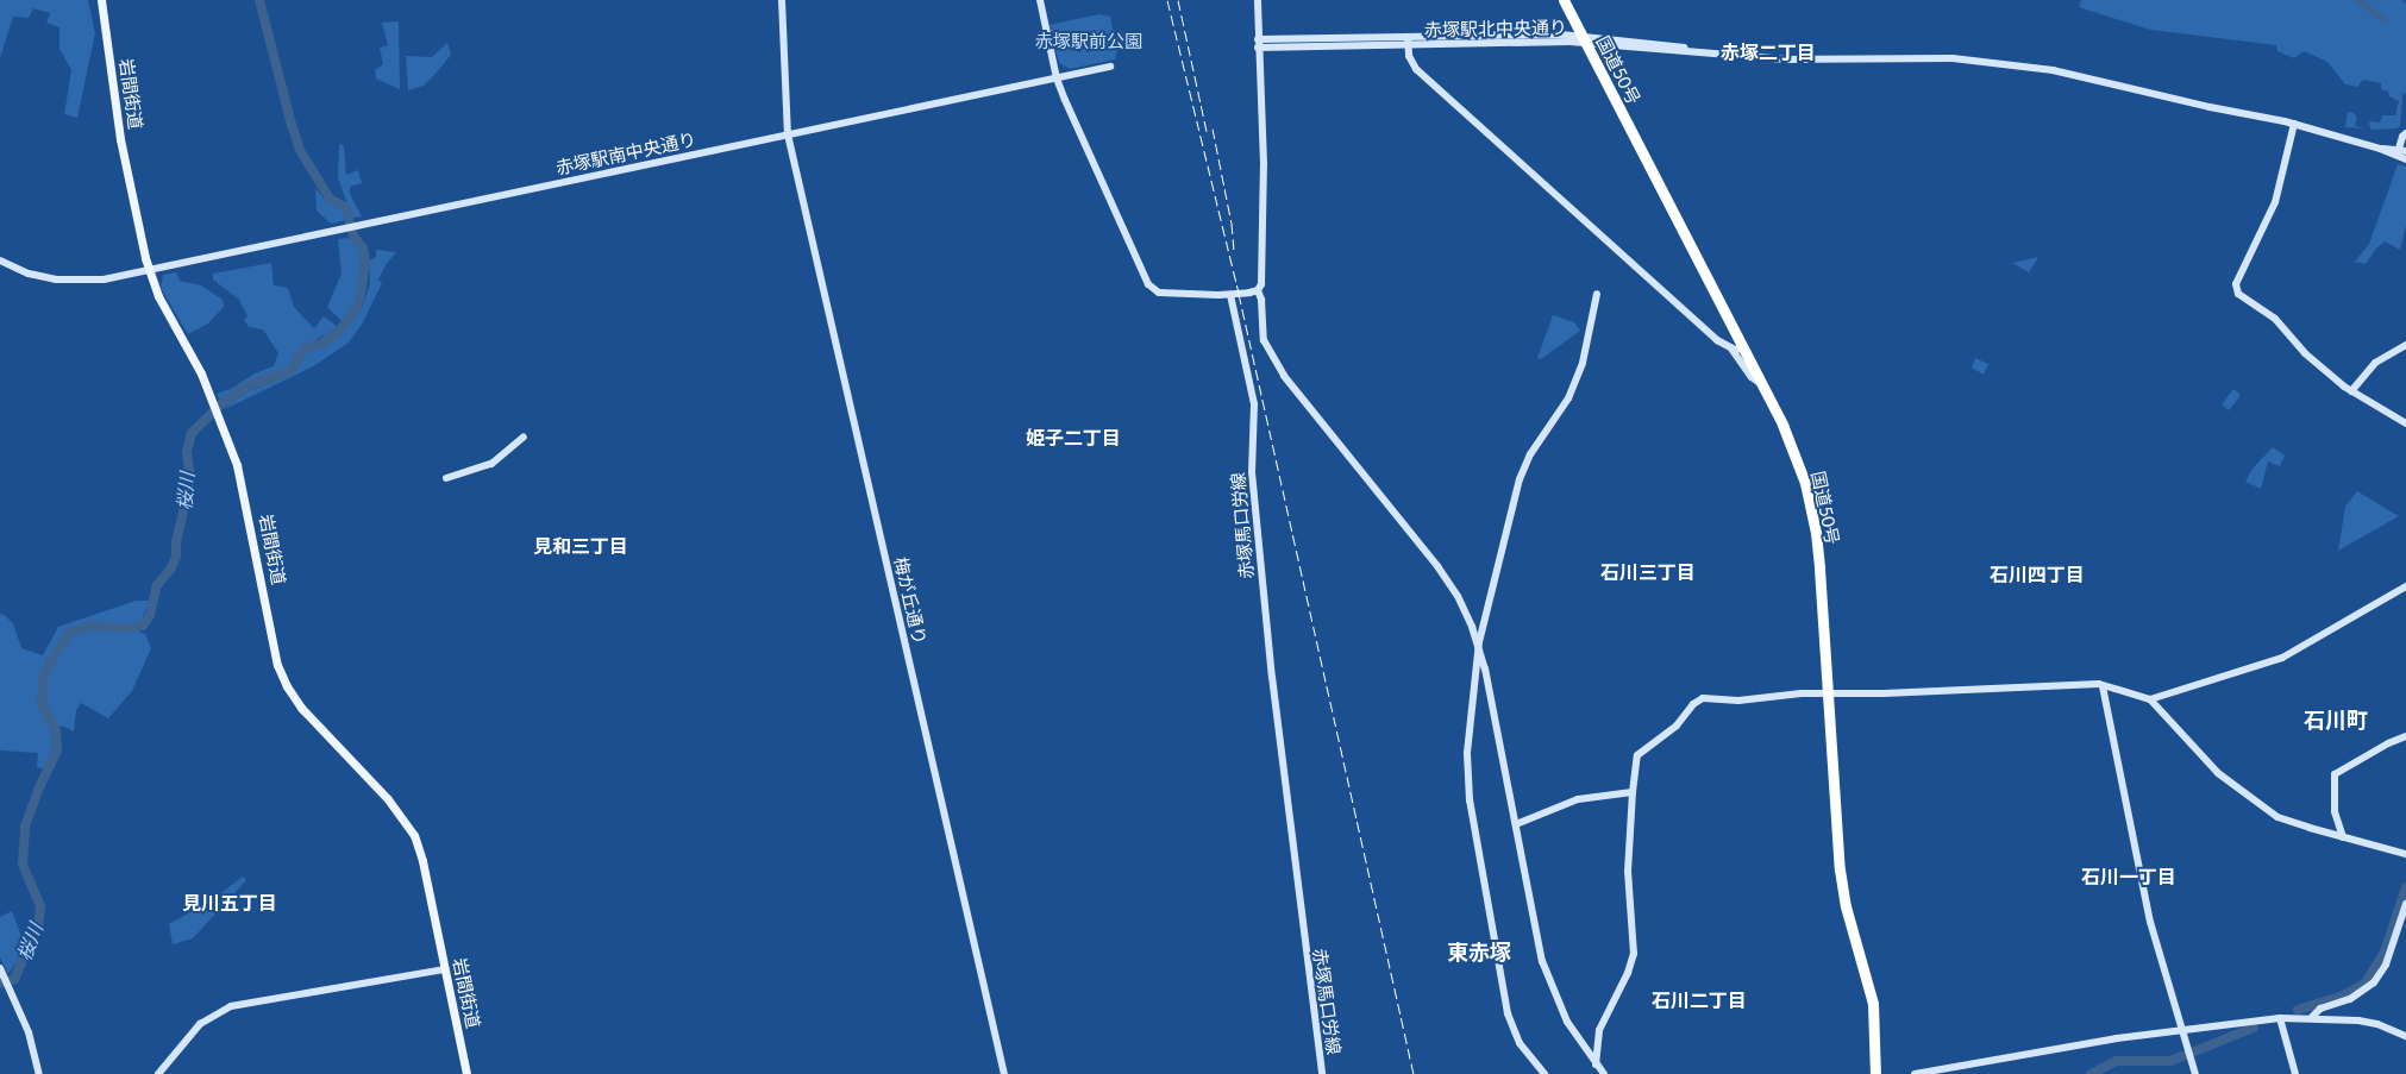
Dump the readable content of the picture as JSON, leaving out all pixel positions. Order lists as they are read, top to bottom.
{
  "streets": {
    "highway": ["国道50号"],
    "main road": ["岩間街道"],
    "street": [
      "赤塚駅北中央通り",
      "赤塚駅南中央通り",
      "赤塚馬口労線",
      "梅が丘通り"
    ]
  },
  "crossings": [
    ["赤塚駅北中央通り", "国道50号"],
    ["岩間街道", "赤塚駅南中央通り"],
    ["赤塚駅南中央通り", "梅が丘通り"]
  ],
  "districts": [
    "赤塚二丁目",
    "姫子二丁目",
    "見和三丁目",
    "石川三丁目",
    "石川四丁目",
    "石川町",
    "石川一丁目",
    "見川五丁目",
    "東赤塚",
    "石川二丁目"
  ],
  "water": ["桜川"],
  "parks": ["赤塚駅前公園"]
}
